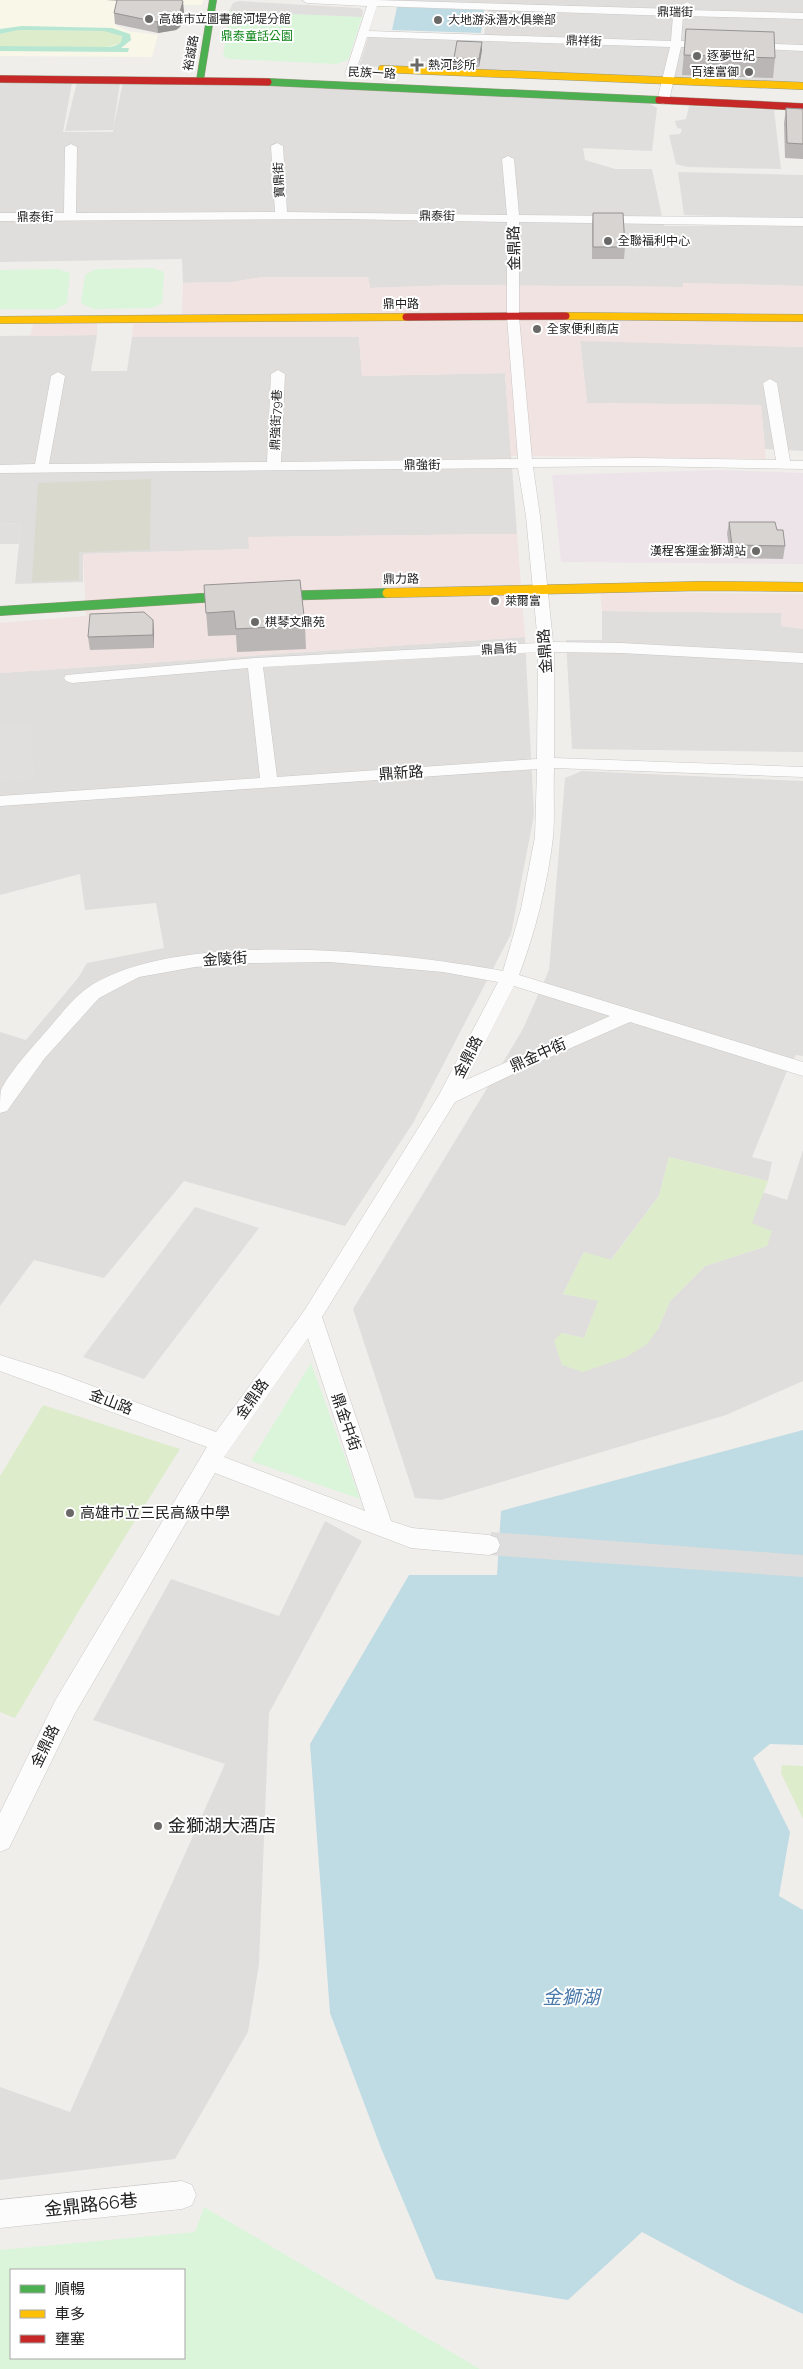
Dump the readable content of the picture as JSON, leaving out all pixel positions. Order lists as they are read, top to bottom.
{
  "streets": {
    "main road": [
      "裕誠路",
      "民族一路",
      "鼎中路",
      "鼎力路"
    ],
    "street": [
      "鼎瑞街",
      "鼎祥街",
      "寶鼎街",
      "鼎泰街",
      "金鼎路",
      "鼎強街79巷",
      "鼎強街",
      "鼎昌街",
      "鼎新路",
      "金陵街",
      "鼎金中街",
      "金山路",
      "金鼎路66巷"
    ]
  },
  "crossings": [
    ["裕誠路", "民族一路"],
    ["寶鼎街", "鼎泰街"],
    ["鼎泰街", "金鼎路"],
    ["金鼎路", "鼎中路"],
    ["金鼎路", "鼎強街"],
    ["金鼎路", "鼎力路"],
    ["金鼎路", "鼎昌街"],
    ["金鼎路", "鼎新路"],
    ["金鼎路", "金陵街"],
    ["金鼎路", "鼎金中街"],
    ["金鼎路", "金山路"],
    ["鼎強街79巷", "鼎強街"],
    ["鼎金中街", "金山路"]
  ],
  "water": ["金獅湖"],
  "parks": ["鼎泰童話公園"],
  "places": {
    "other": [
      "高雄市立圖書館河堤分館",
      "大地游泳潛水俱樂部",
      "逐夢世紀",
      "百達富御",
      "全聯福利中心",
      "全家便利商店",
      "漢程客運金獅湖站",
      "萊爾富",
      "棋琴文鼎苑",
      "高雄市立三民高級中學",
      "金獅湖大酒店"
    ],
    "health": ["熱河診所"]
  },
  "legend": ["順暢", "車多", "壅塞"]
}
